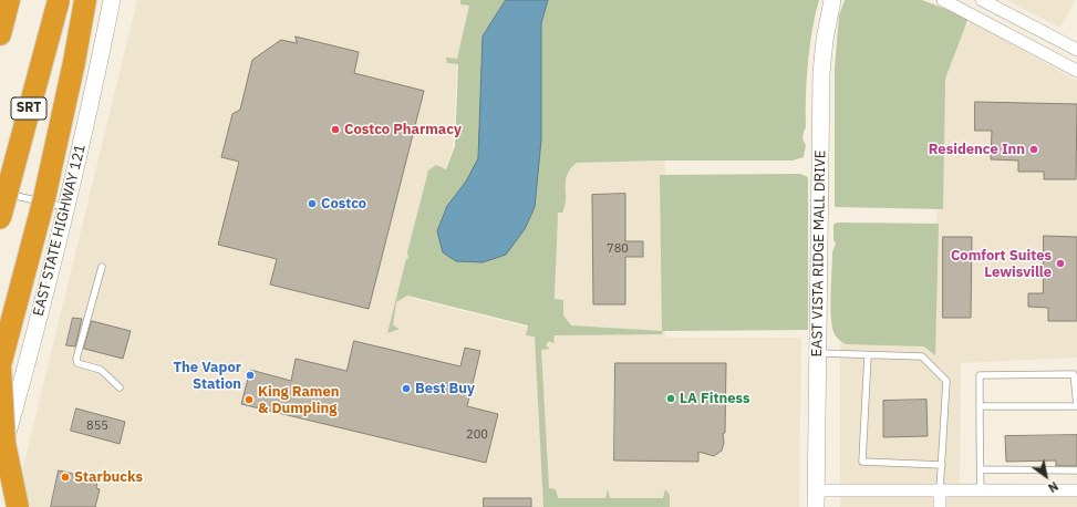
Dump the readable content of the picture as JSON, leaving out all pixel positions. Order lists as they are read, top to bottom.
{
  "streets": {
    "highway": ["SRT"],
    "main road": ["EAST STATE HIGHWAY 121", "EAST VISTA RIDGE MALL DRIVE"]
  },
  "places": [
    "Costco Pharmacy",
    "Residence Inn",
    "Costco",
    "Comfort Suites Lewisville",
    "The Vapor Station",
    "Best Buy",
    "LA Fitness",
    "King Ramen & Dumpling",
    "Starbucks"
  ],
  "house_numbers": ["780", "855", "200"],
  "north": "bottom right"
}
